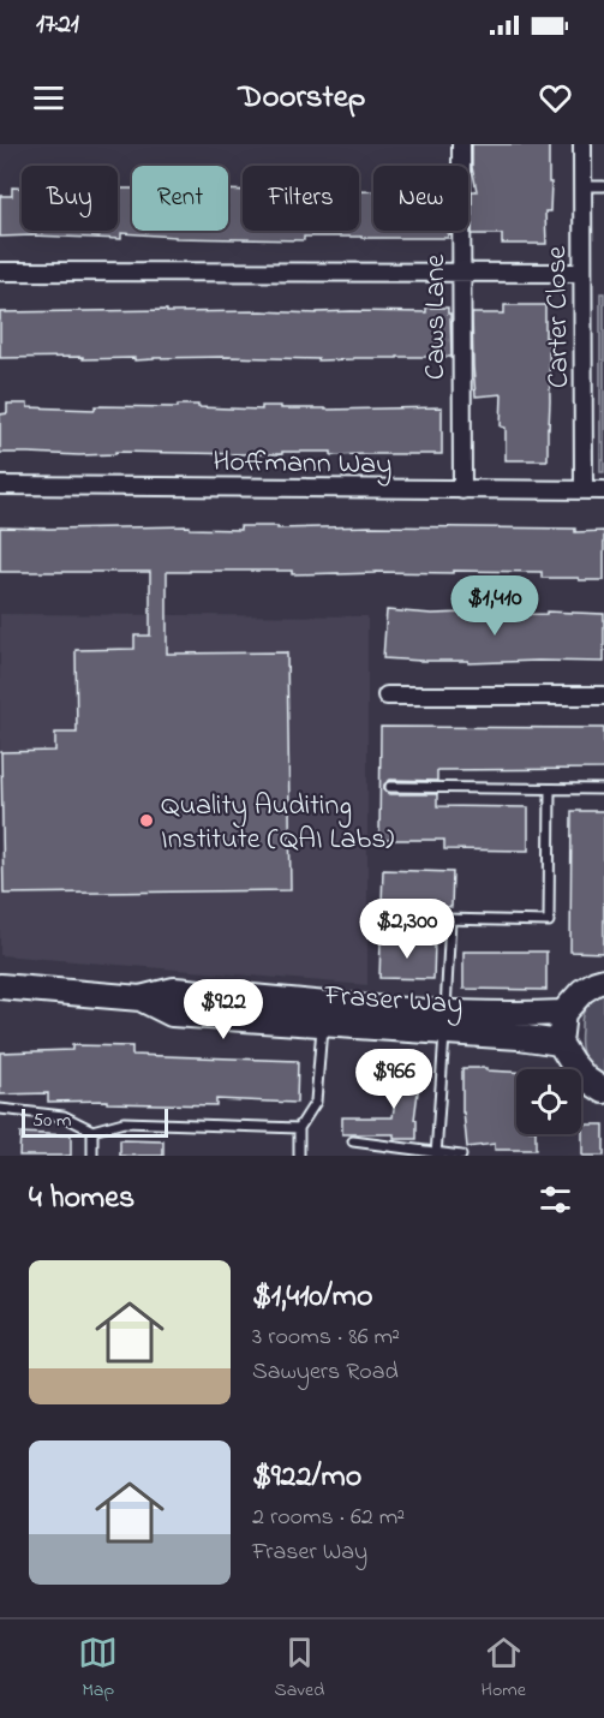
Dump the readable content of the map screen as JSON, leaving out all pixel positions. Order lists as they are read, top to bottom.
{
  "streets": {
    "street": [
      "Caws Lane",
      "Carter Close",
      "Hoffmann Way",
      "Fraser Way"
    ]
  },
  "crossings": [
    ["Caws Lane", "Hoffmann Way"],
    ["Carter Close", "Hoffmann Way"]
  ],
  "places": ["Quality Auditing Institute (QAI Labs)"],
  "scale_bar": "50 m",
  "page": {
    "status": "17:21",
    "header": "Doorstep",
    "chip": [
      "Buy",
      "Rent",
      "Filters",
      "New"
    ],
    "price": [
      "$1,410",
      "$2,300",
      "$922",
      "$966"
    ],
    "scale": "50 m",
    "heading": "4 homes",
    "list": [
      {
        "name": "$1,410/mo",
        "note": "3 rooms · 86 m² · Sawyers Road"
      },
      {
        "name": "$922/mo",
        "note": "2 rooms · 62 m² · Fraser Way"
      }
    ],
    "tabs": ["Map", "Saved", "Home"]
  }
}
